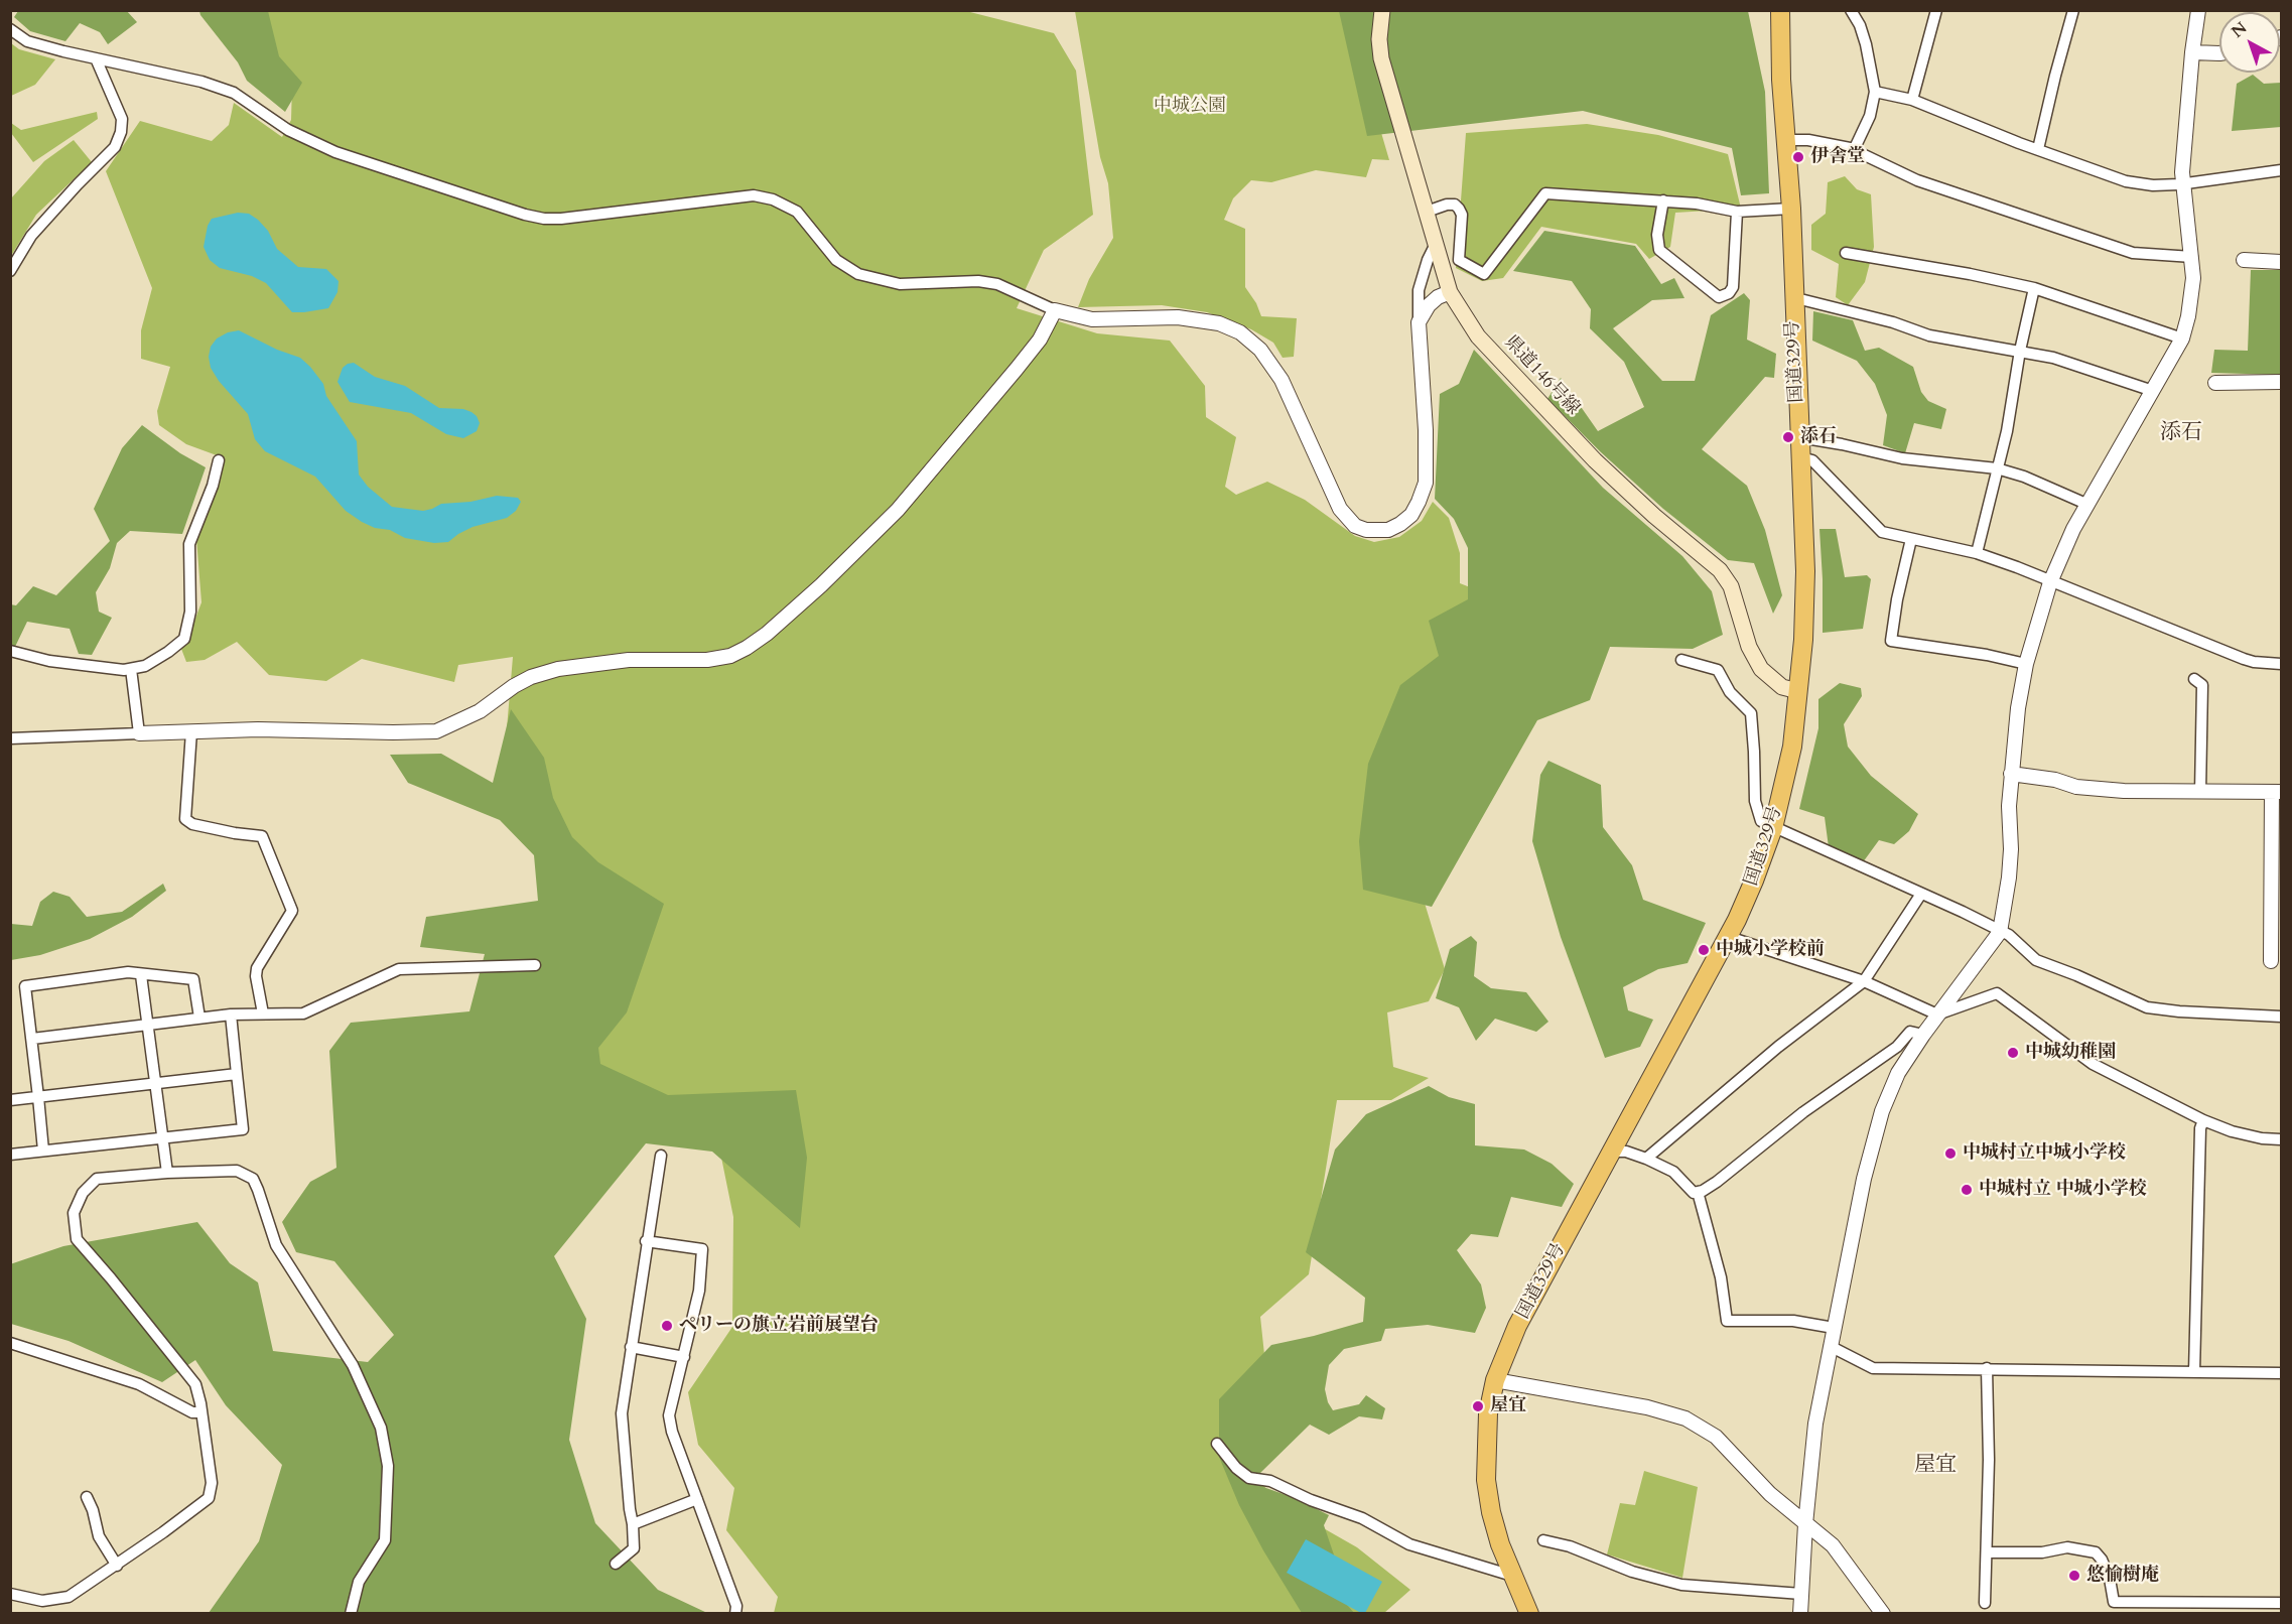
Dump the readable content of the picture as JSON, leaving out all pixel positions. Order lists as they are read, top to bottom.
{
  "streets": {
    "highway": ["国道329号"],
    "main road": ["県道146号線"]
  },
  "crossings": [
    ["国道329号", "県道146号線"]
  ],
  "districts": ["添石", "屋宜"],
  "parks": ["中城公園"],
  "places": [
    "伊舎堂",
    "添石",
    "中城小学校前",
    "中城幼稚園",
    "中城村立中城小学校",
    "中城村立 中城小学校",
    "ペリーの旗立岩前展望台",
    "屋宜",
    "悠愉樹庵"
  ],
  "north": "top left"
}
